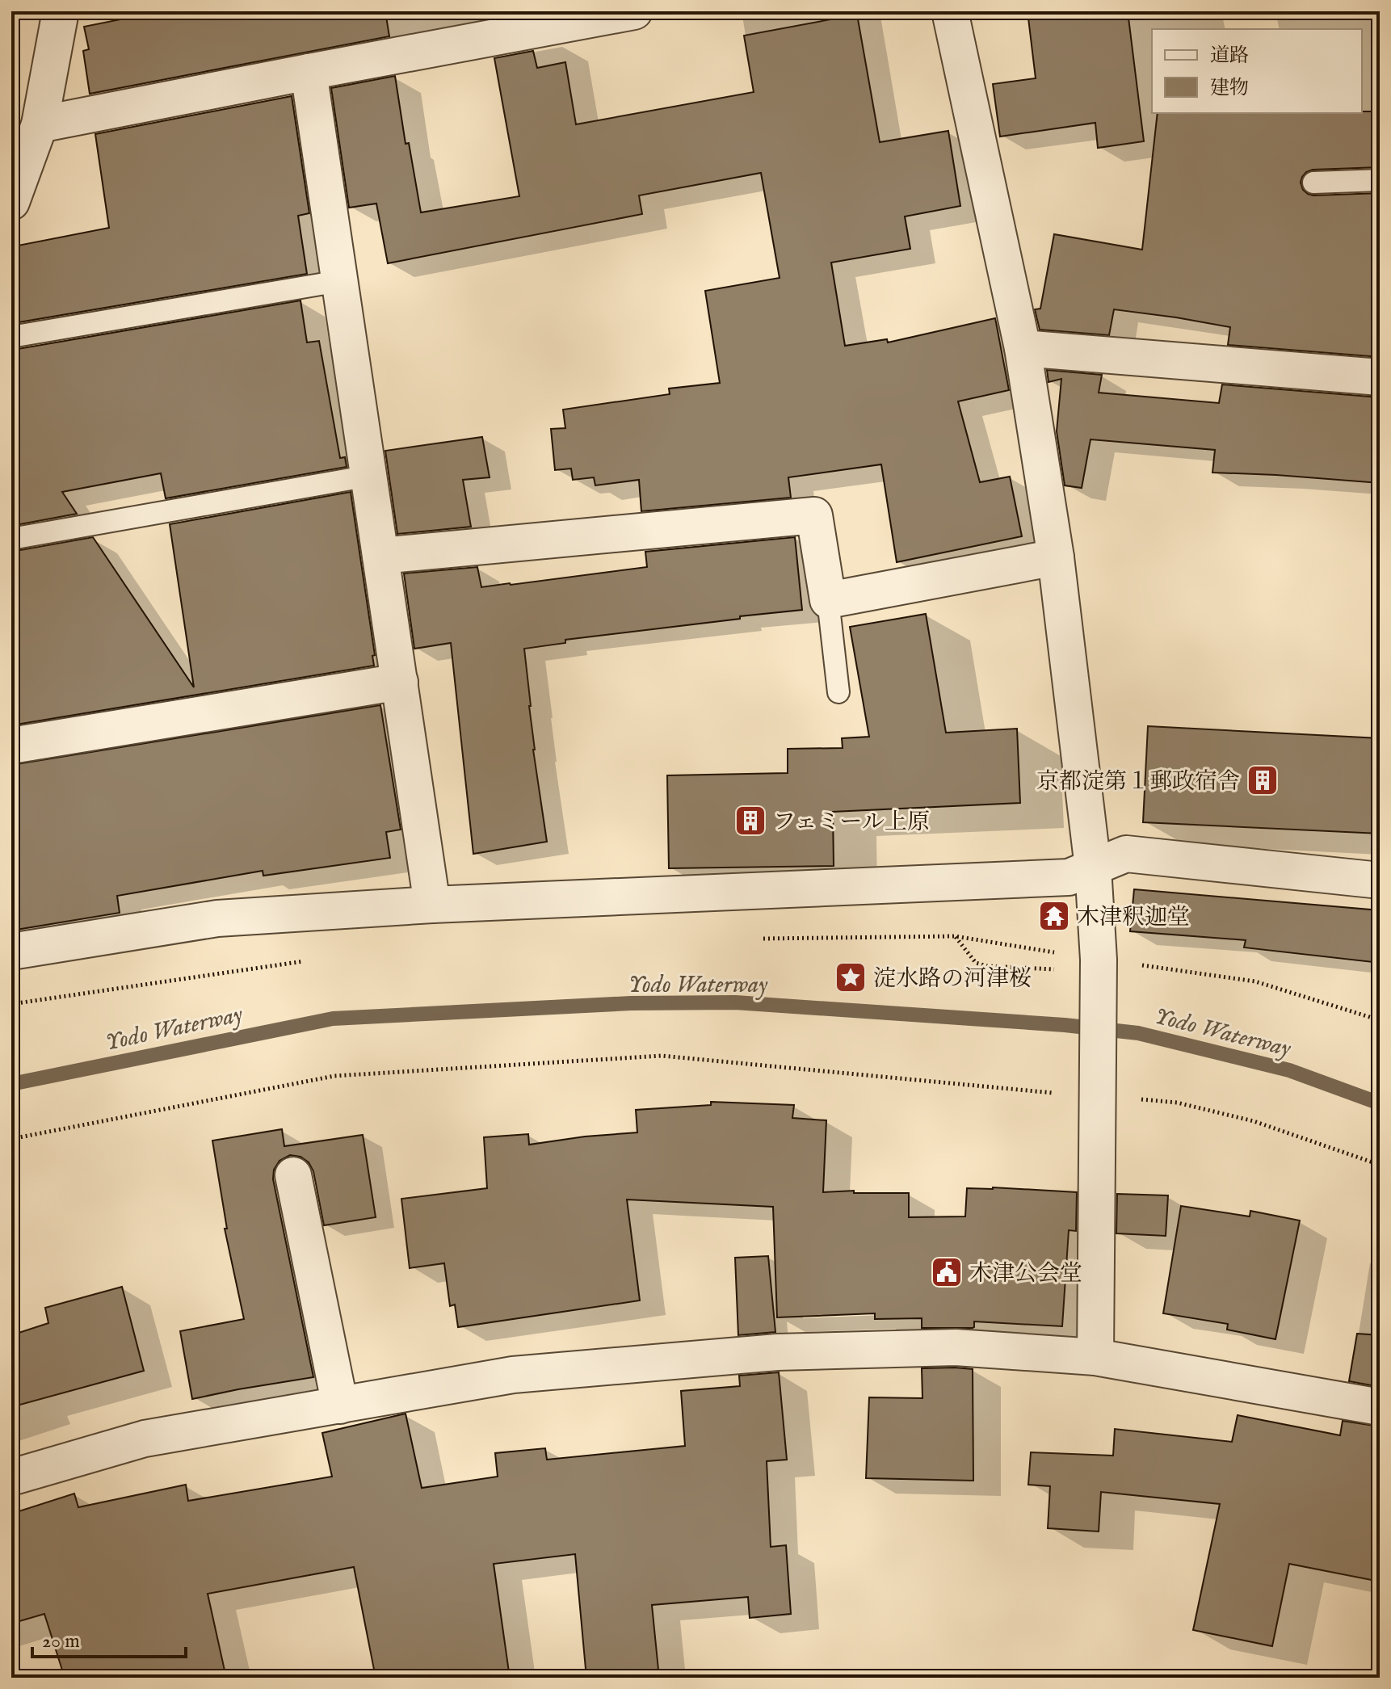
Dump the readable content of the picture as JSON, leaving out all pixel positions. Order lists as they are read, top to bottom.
{
  "water": ["Yodo Waterway"],
  "places": {
    "building": ["京都淀第１郵政宿舎", "フェミール上原"],
    "temple": ["木津釈迦堂"],
    "place": ["淀水路の河津桜"],
    "public building": ["木津公会堂"]
  },
  "legend": ["道路", "建物"],
  "scale_bar": "20 m"
}
